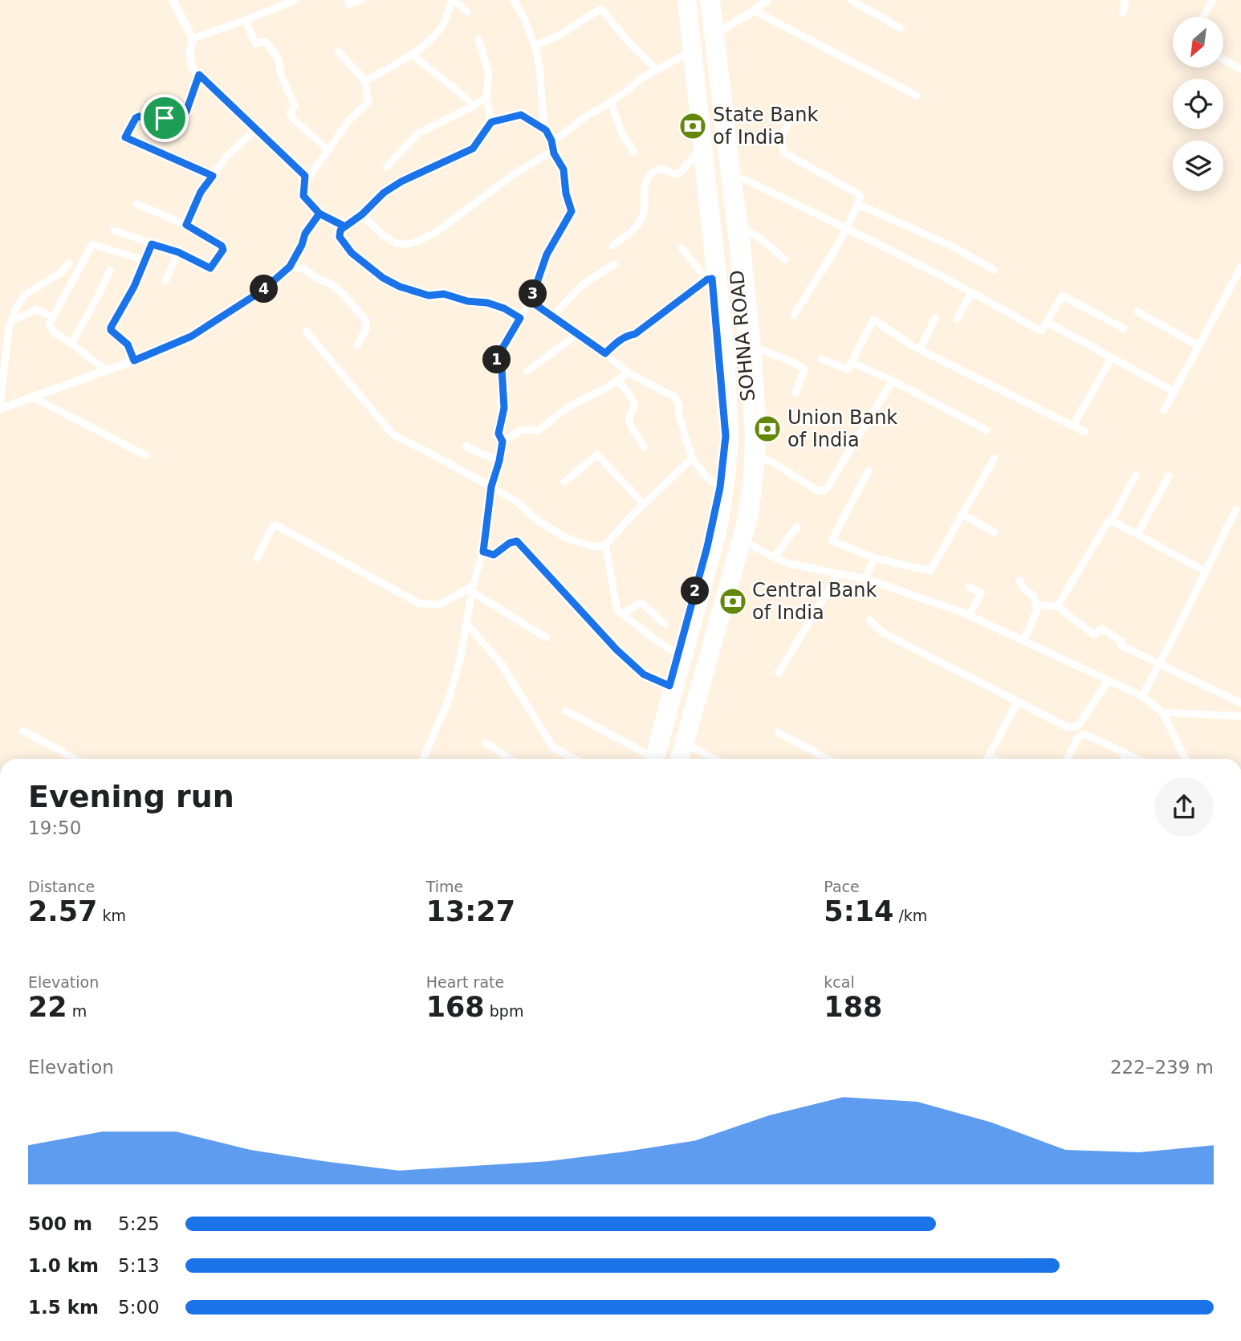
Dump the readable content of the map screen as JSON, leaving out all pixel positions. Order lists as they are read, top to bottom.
{
  "streets": {
    "highway": ["SOHNA ROAD"]
  },
  "places": {
    "bank": ["State Bank of India", "Union Bank of India", "Central Bank of India"]
  },
  "north": "bottom left",
  "page": {
    "pins": [
      "4",
      "3",
      "1",
      "2"
    ],
    "heading": ["Evening run", "19:50"],
    "stats": [
      ["Distance", "2.57 km"],
      ["Time", "13:27"],
      ["Pace", "5:14 /km"],
      ["Elevation", "22 m"],
      ["Heart rate", "168 bpm"],
      ["kcal", "188"]
    ],
    "chart": ["Elevation", "222–239 m"],
    "list": [
      {
        "name": "500 m",
        "note": "5:25"
      },
      {
        "name": "1.0 km",
        "note": "5:13"
      },
      {
        "name": "1.5 km",
        "note": "5:00"
      }
    ]
  }
}
